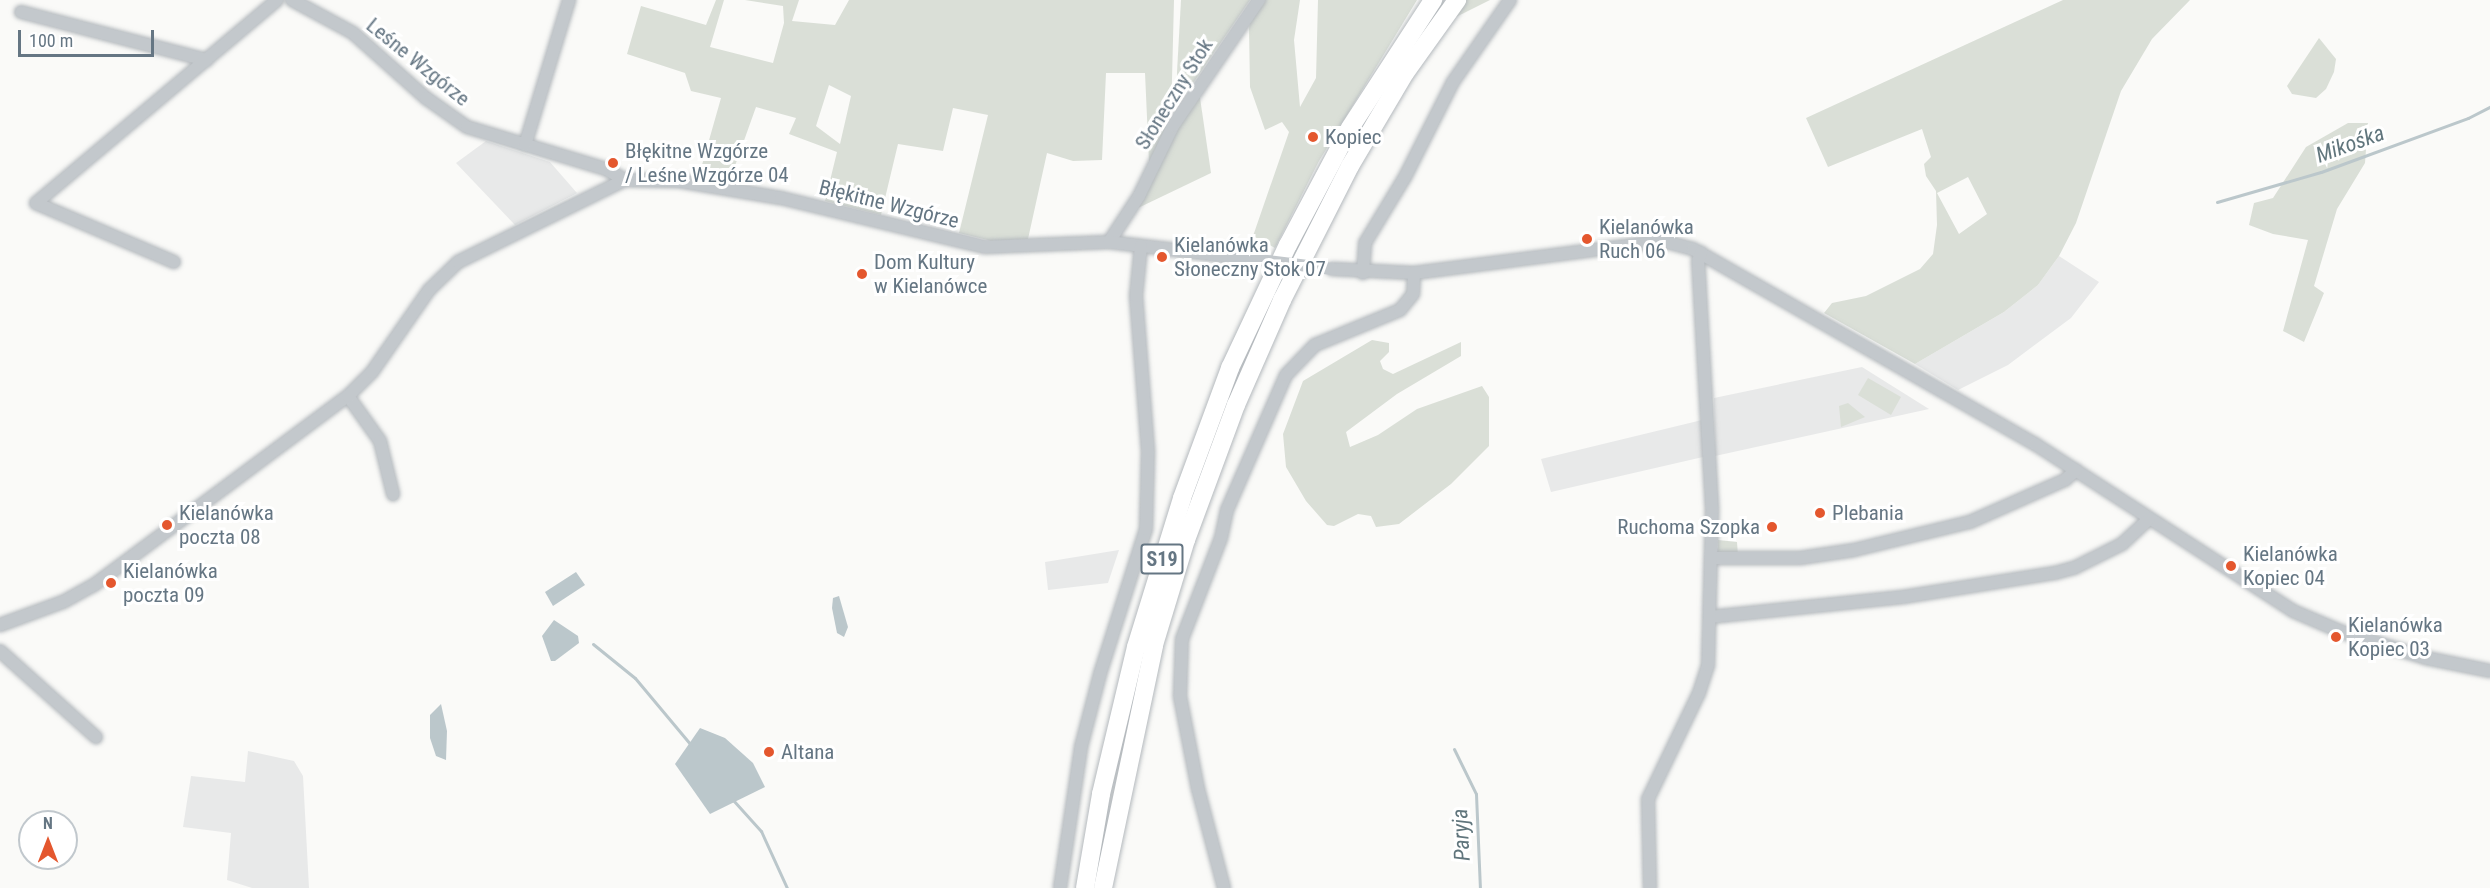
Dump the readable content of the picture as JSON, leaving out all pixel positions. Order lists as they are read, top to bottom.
{
  "streets": {
    "highway": ["S19"],
    "street": ["Leśne Wzgórze", "Słoneczny Stok", "Błękitne Wzgórze"]
  },
  "crossings": [
    ["Leśne Wzgórze", "Błękitne Wzgórze"],
    ["Słoneczny Stok", "Błękitne Wzgórze"]
  ],
  "water": ["Mikośka", "Paryja"],
  "places": [
    "Kopiec",
    "Błękitne Wzgórze / Leśne Wzgórze 04",
    "Kielanówka Ruch 06",
    "Kielanówka Słoneczny Stok 07",
    "Dom Kultury w Kielanówce",
    "Plebania",
    "Kielanówka poczta 08",
    "Ruchoma Szopka",
    "Kielanówka Kopiec 04",
    "Kielanówka poczta 09",
    "Kielanówka Kopiec 03",
    "Altana"
  ],
  "scale_bar": "100 m",
  "north": "top"
}
